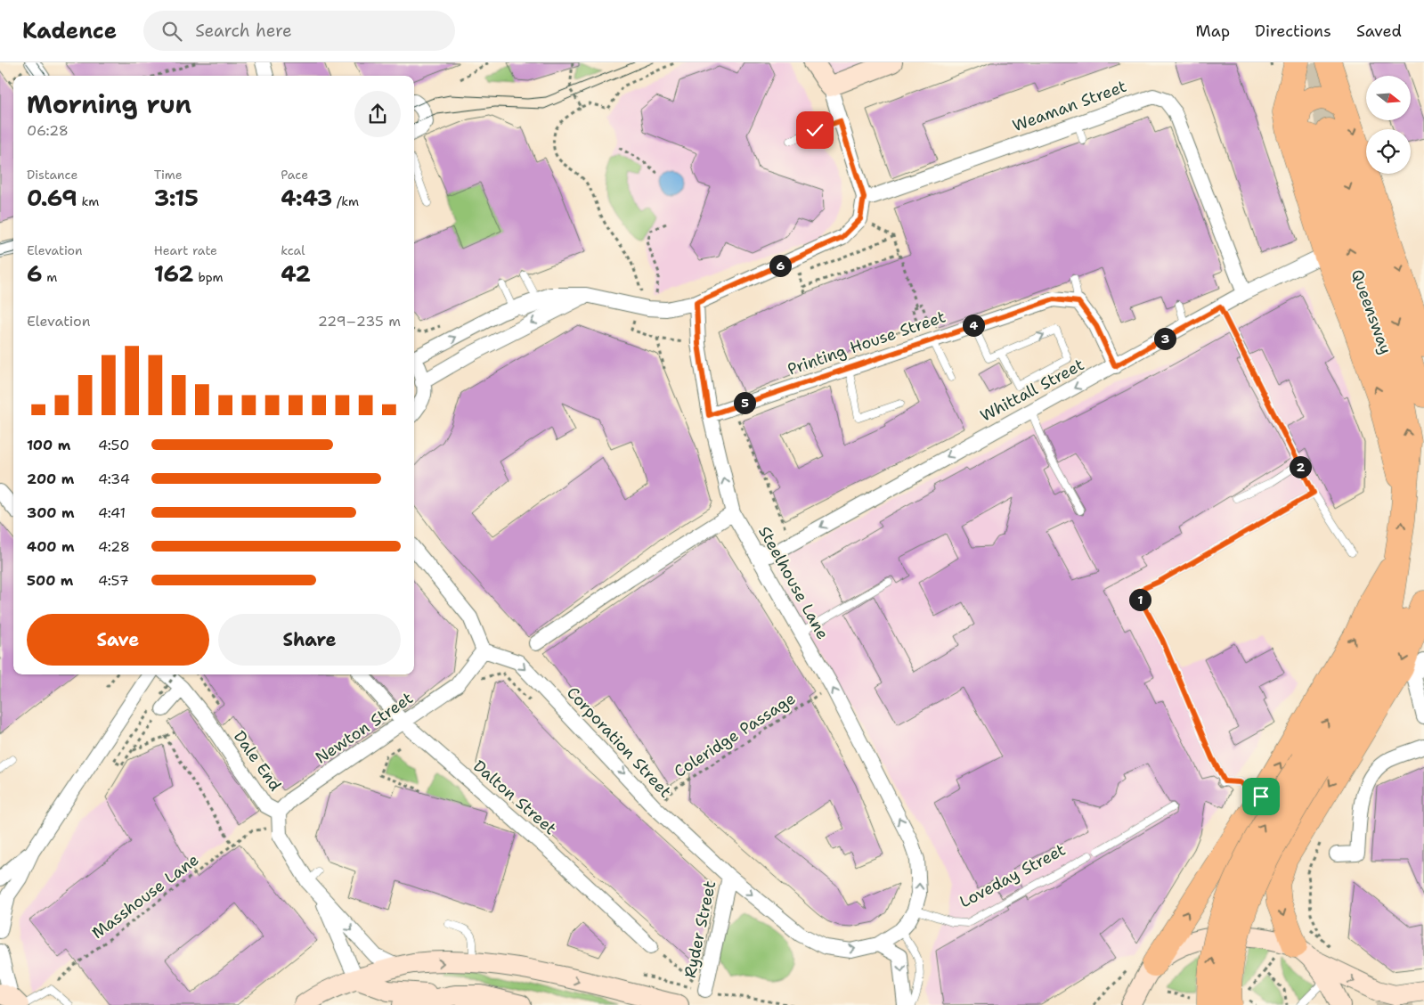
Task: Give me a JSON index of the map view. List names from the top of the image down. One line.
{"streets":{"highway":["Queensway"],"street":["Weaman Street","Printing House Street","Whittall Street","Steelhouse Lane","Newton Street","Corporation Street","Dale End","Dalton Street","Ryder Street"],"lane":["Loveday Street"],"path":["Coleridge Passage","Masshouse Lane"]},"crossings":[["Weaman Street","Whittall Street"],["Printing House Street","Steelhouse Lane"],["Whittall Street","Steelhouse Lane"],["Steelhouse Lane","Coleridge Passage"],["Steelhouse Lane","Loveday Street"],["Newton Street","Corporation Street"],["Newton Street","Dale End"],["Newton Street","Dalton Street"],["Newton Street","Masshouse Lane"],["Coleridge Passage","Corporation Street"],["Corporation Street","Ryder Street"],["Dale End","Masshouse Lane"]],"one_way":["Whittall Street","Steelhouse Lane","Corporation Street"],"north":"right","page":{"header":"Kadence","search":"Search here","nav":["Map","Directions","Saved"],"heading":["Morning run","06:28"],"stats":[["Distance","0.69 km"],["Time","3:15"],["Pace","4:43 /km"],["Elevation","6 m"],["Heart rate","162 bpm"],["kcal","42"]],"pins":["6","4","3","5","2","1"],"chart":["Elevation","229–235 m"],"list":[{"name":"100 m","note":"4:50"},{"name":"200 m","note":"4:34"},{"name":"300 m","note":"4:41"},{"name":"400 m","note":"4:28"},{"name":"500 m","note":"4:57"}],"buttons":["Save","Share"]}}
